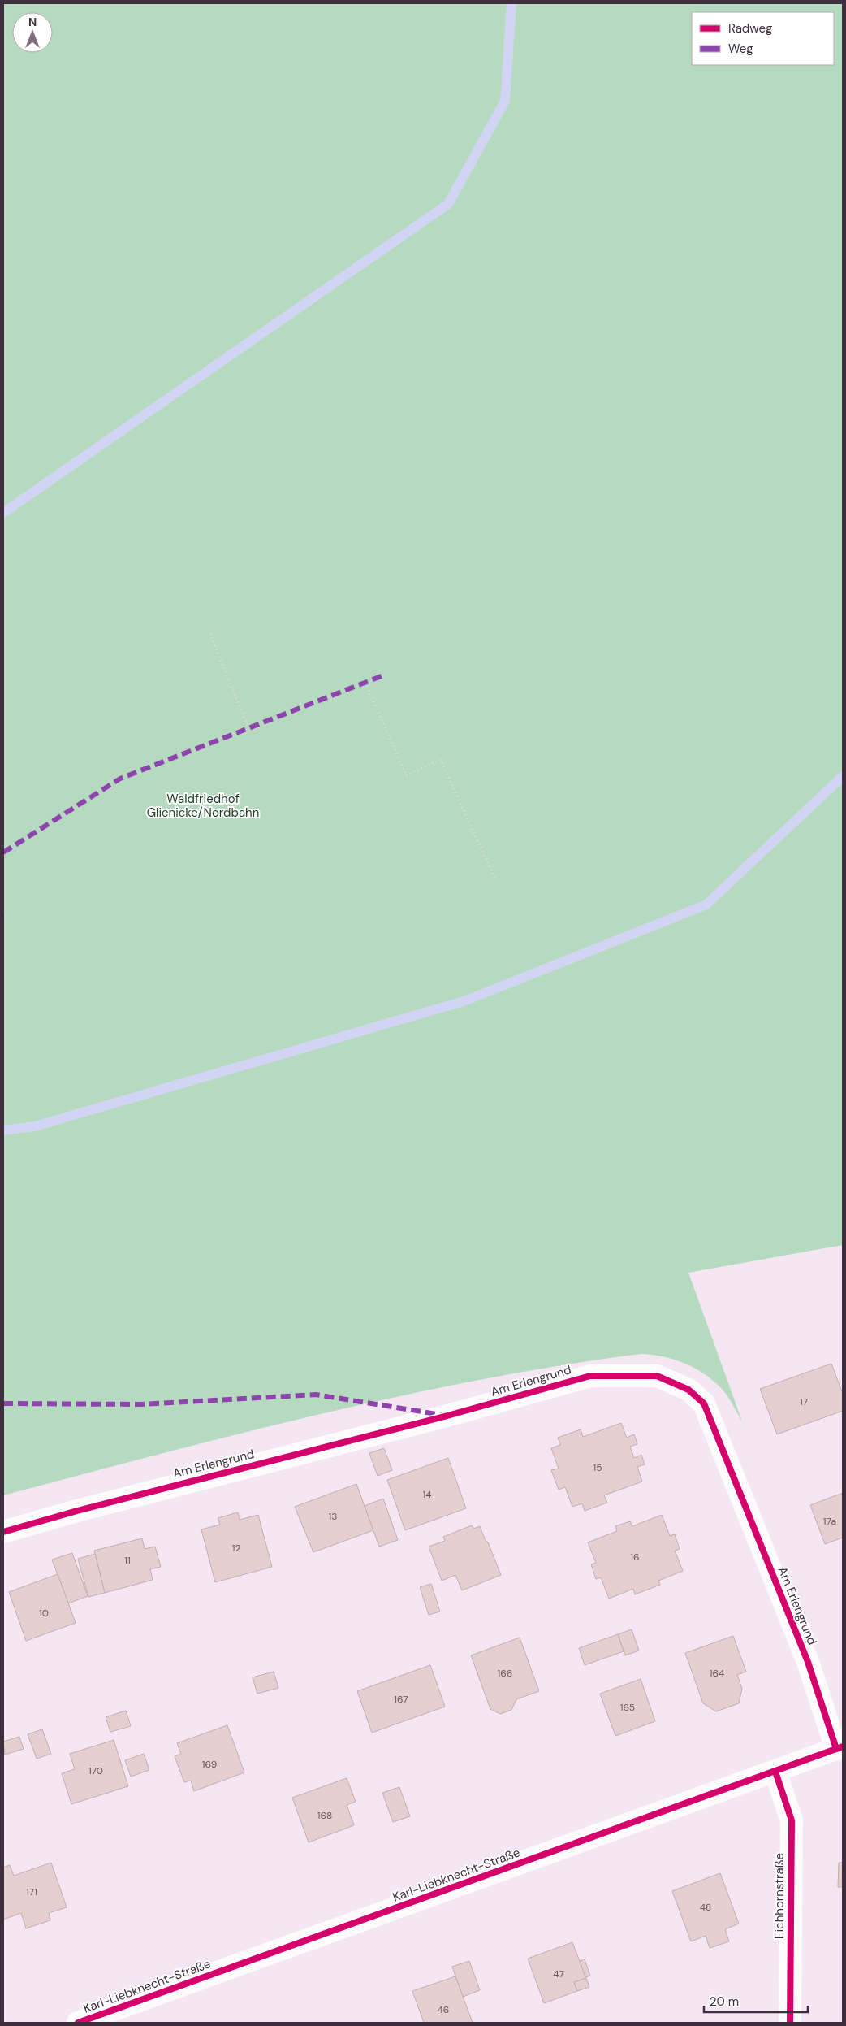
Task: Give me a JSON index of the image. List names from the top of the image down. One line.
{"streets":{"street":["Am Erlengrund","Karl-Liebknecht-Straße","Eichhornstraße"]},"crossings":[["Am Erlengrund","Karl-Liebknecht-Straße"],["Karl-Liebknecht-Straße","Eichhornstraße"]],"parks":["Waldfriedhof Glienicke/Nordbahn"],"house_numbers":["17","15","14","13","17a","12","16","11","10","166","164","167","165","169","170","168","171","48","47","46"],"legend":["Radweg","Weg"],"scale_bar":"20 m","north":"top"}
